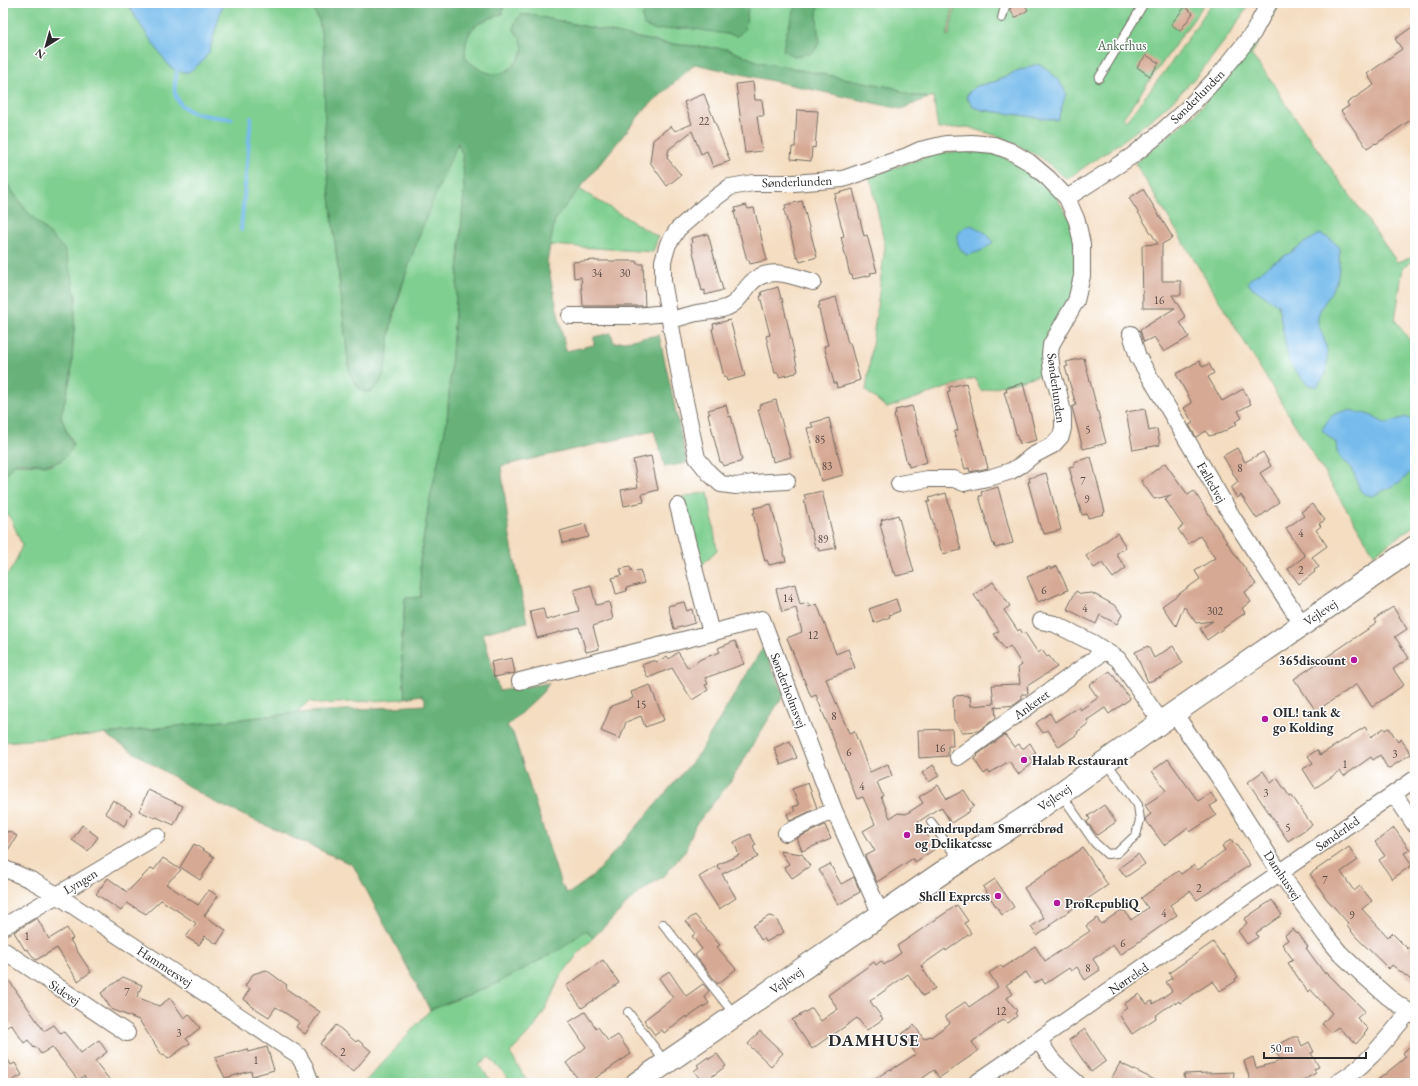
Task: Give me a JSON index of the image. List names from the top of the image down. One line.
{"streets":{"street":["Sønderlunden","Fælledvej","Vejlevej","Sønderholmsvej","Ankeret","Sønderled","Damhusvej","Lyngen","Hammersvej","Nørreled","Sidevej"]},"crossings":[["Fælledvej","Vejlevej"],["Vejlevej","Sønderholmsvej"],["Vejlevej","Damhusvej"],["Sønderled","Damhusvej"],["Sønderled","Nørreled"],["Damhusvej","Nørreled"],["Lyngen","Hammersvej"]],"districts":["DAMHUSE"],"parks":["Ankerhus"],"places":["365discount","OIL! tank & go Kolding","Halab Restaurant","Bramdrupdam Smørrebrød og Delikatesse","Shell Express","ProRepubliQ"],"house_numbers":["22","34","30","16","5","85","83","8","7","9","4","89","2","6","14","4","302","12","15","8","16","6","3","1","4","3","5","7","2","4","9","1","6","8","7","12","3","2","1"],"scale_bar":"50 m","north":"bottom left"}
